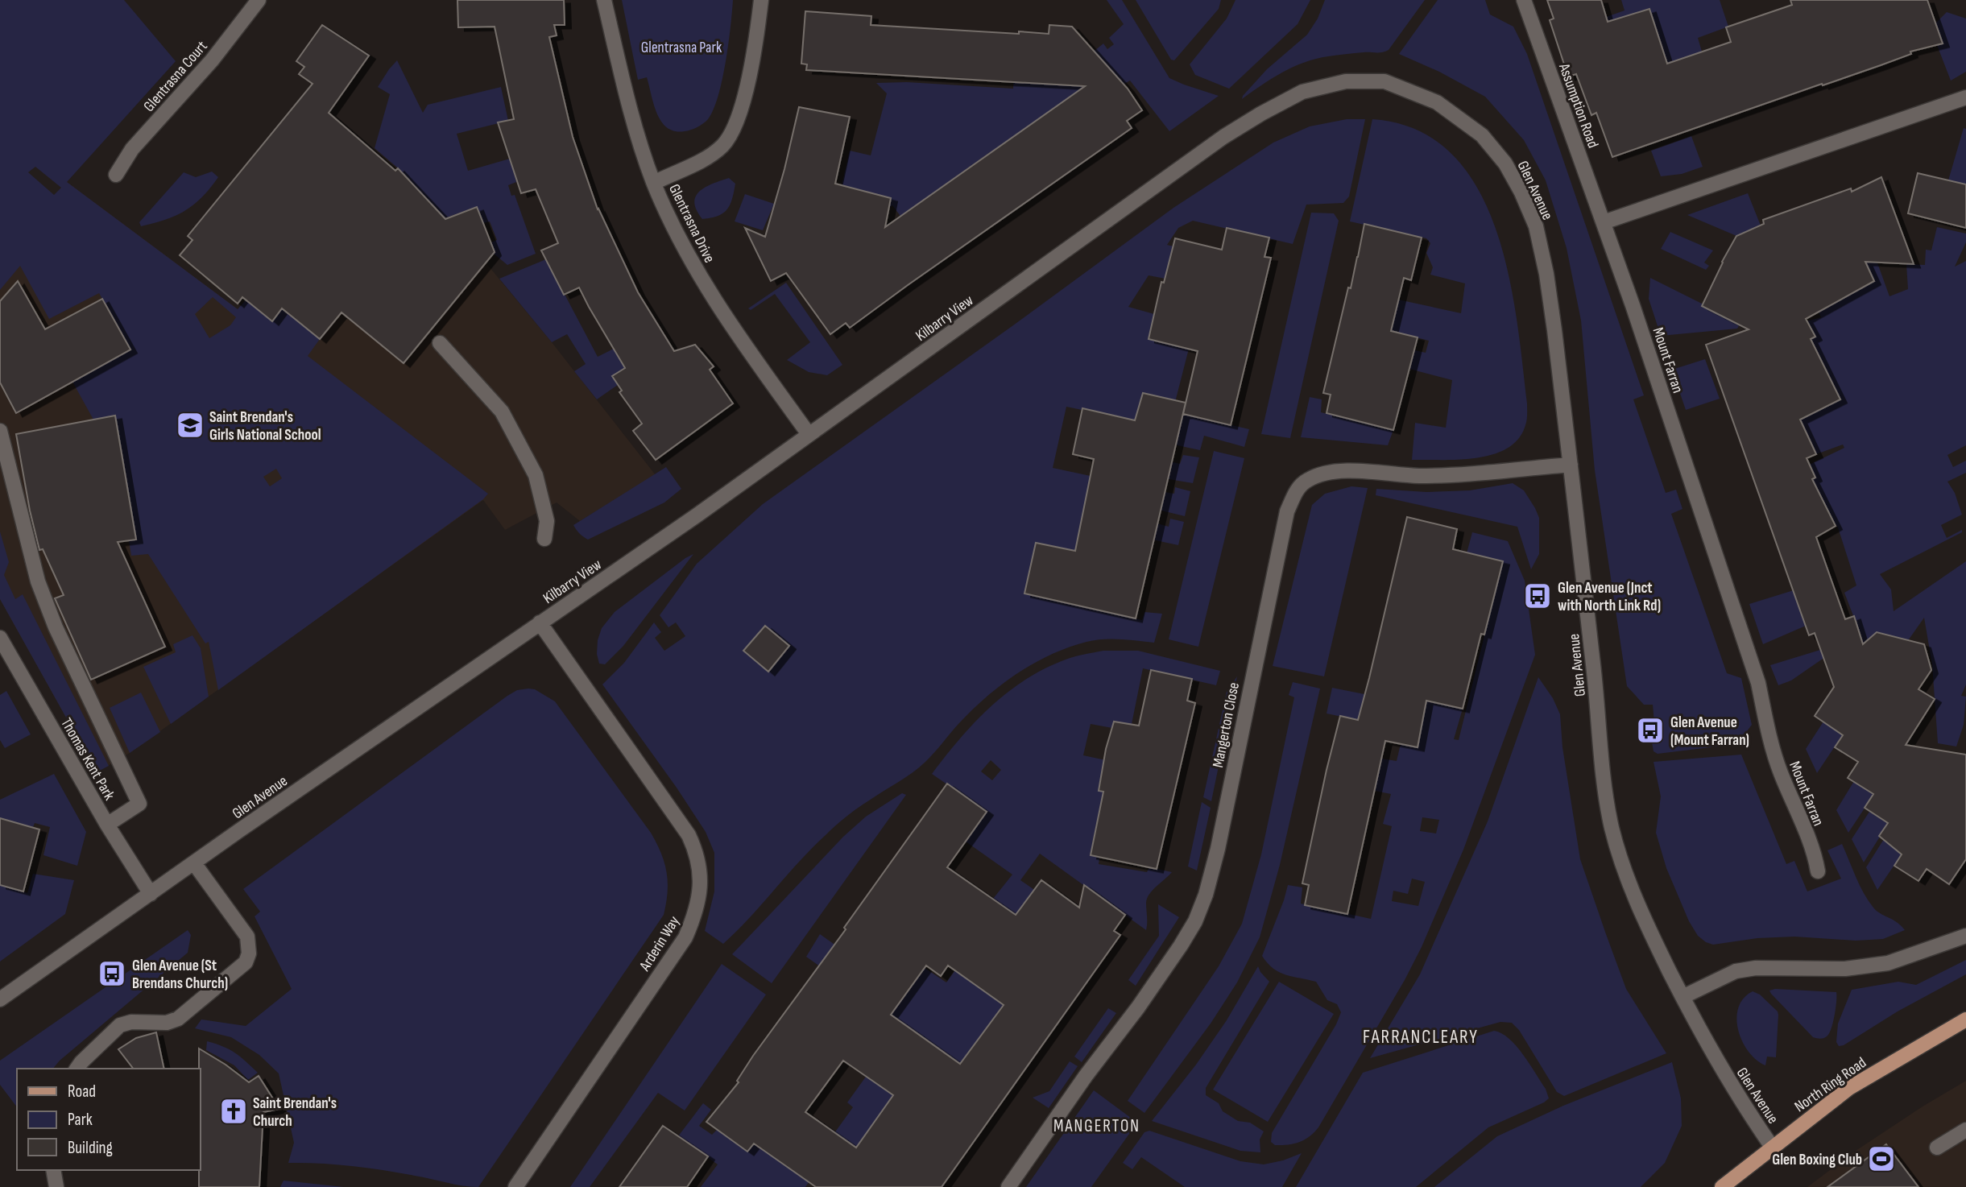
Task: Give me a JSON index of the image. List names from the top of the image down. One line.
{"streets":{"main road":["North Ring Road"],"street":["Glentrasna Court","Assumption Road","Glen Avenue","Glentrasna Drive","Kilbarry View","Mount Farran","Mangerton Close","Thomas Kent Park","Arderin Way"]},"crossings":[["Assumption Road","Mount Farran"],["Glen Avenue","Kilbarry View"],["Glen Avenue","Mangerton Close"],["Glen Avenue","Thomas Kent Park"],["Glen Avenue","Arderin Way"],["Glen Avenue","North Ring Road"],["Glentrasna Drive","Kilbarry View"],["Kilbarry View","Arderin Way"]],"districts":["FARRANCLEARY","MANGERTON"],"parks":["Glentrasna Park"],"places":{"school or university":["Saint Brendan's Girls National School"],"bus stop":["Glen Avenue (Jnct with North Link Rd)","Glen Avenue (Mount Farran)","Glen Avenue (St Brendans Church)"],"church":["Saint Brendan's Church"],"sports":["Glen Boxing Club"]},"legend":["Road","Park","Building"]}
